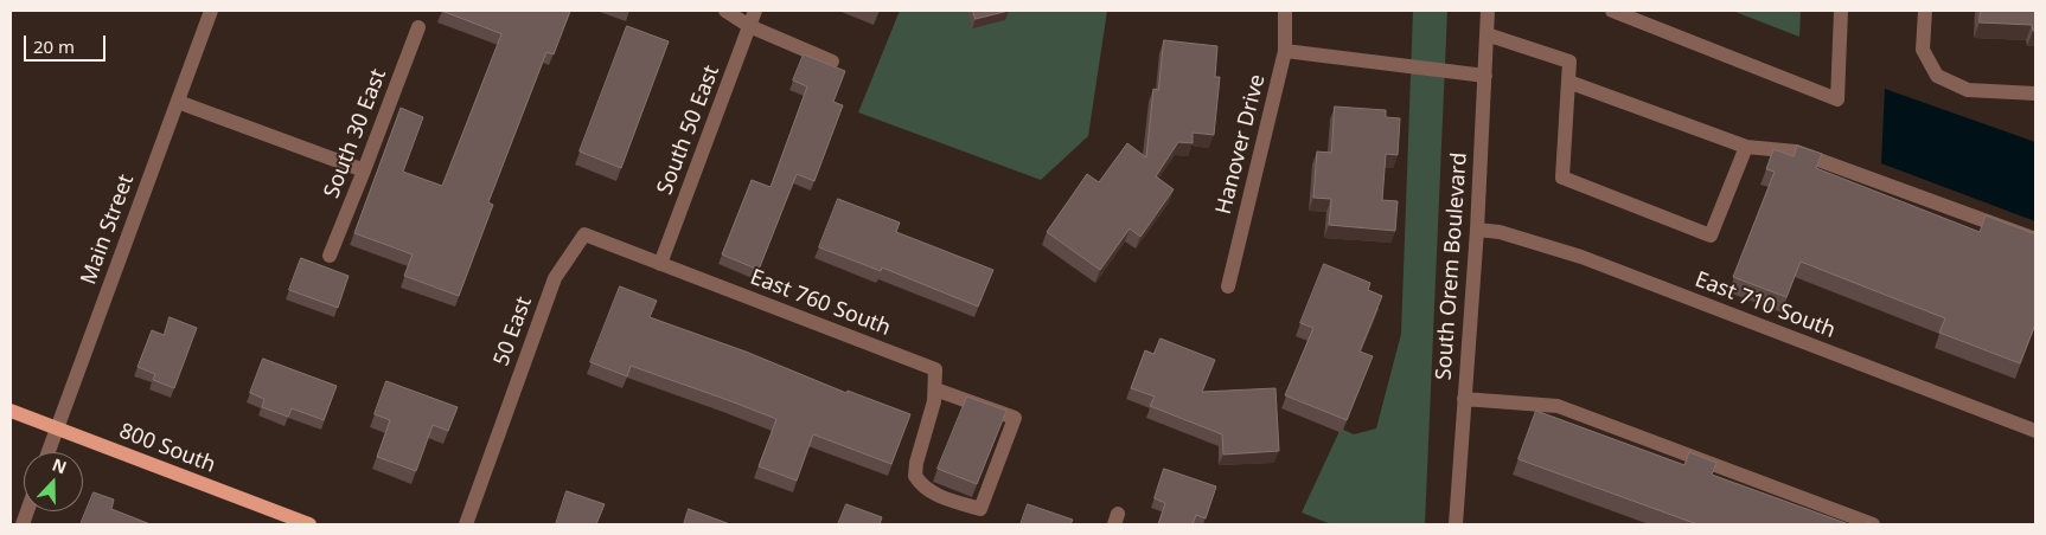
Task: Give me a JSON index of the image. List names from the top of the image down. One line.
{"streets":{"main road":["800 South"],"street":["South 50 East","South 30 East","Hanover Drive","Main Street","South Orem Boulevard","East 760 South","East 710 South","50 East"]},"crossings":[["South 50 East","East 760 South"],["South 50 East","50 East"],["Main Street","800 South"],["South Orem Boulevard","East 710 South"],["East 760 South","50 East"]],"scale_bar":"20 m","north":"top"}
